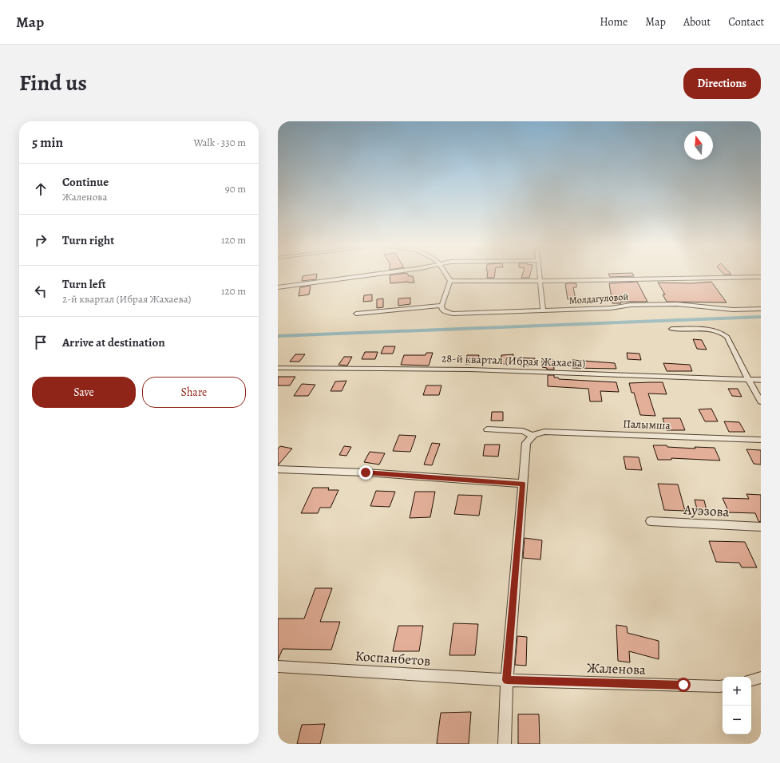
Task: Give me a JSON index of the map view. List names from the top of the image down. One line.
{"streets":{"street":["Молдагуловой","28-й квартал (Ибрая Жахаева)","Палымша","Ауэзова","Коспанбетов","Жаленова"]},"crossings":[["Коспанбетов","Жаленова"]],"north":"top","page":{"header":"Map","nav":["Home","Map","About","Contact"],"title":"Find us","buttons":["Directions",["Save","Share"]],"heading":["5 min","Walk · 330 m"],"list":[["Continue","Жаленова","90 m"],["Turn right","120 m"],["Turn left","2-й квартал (Ибрая Жахаева)","120 m"],"Arrive at destination"],"map_buttons":["+","−"]}}
